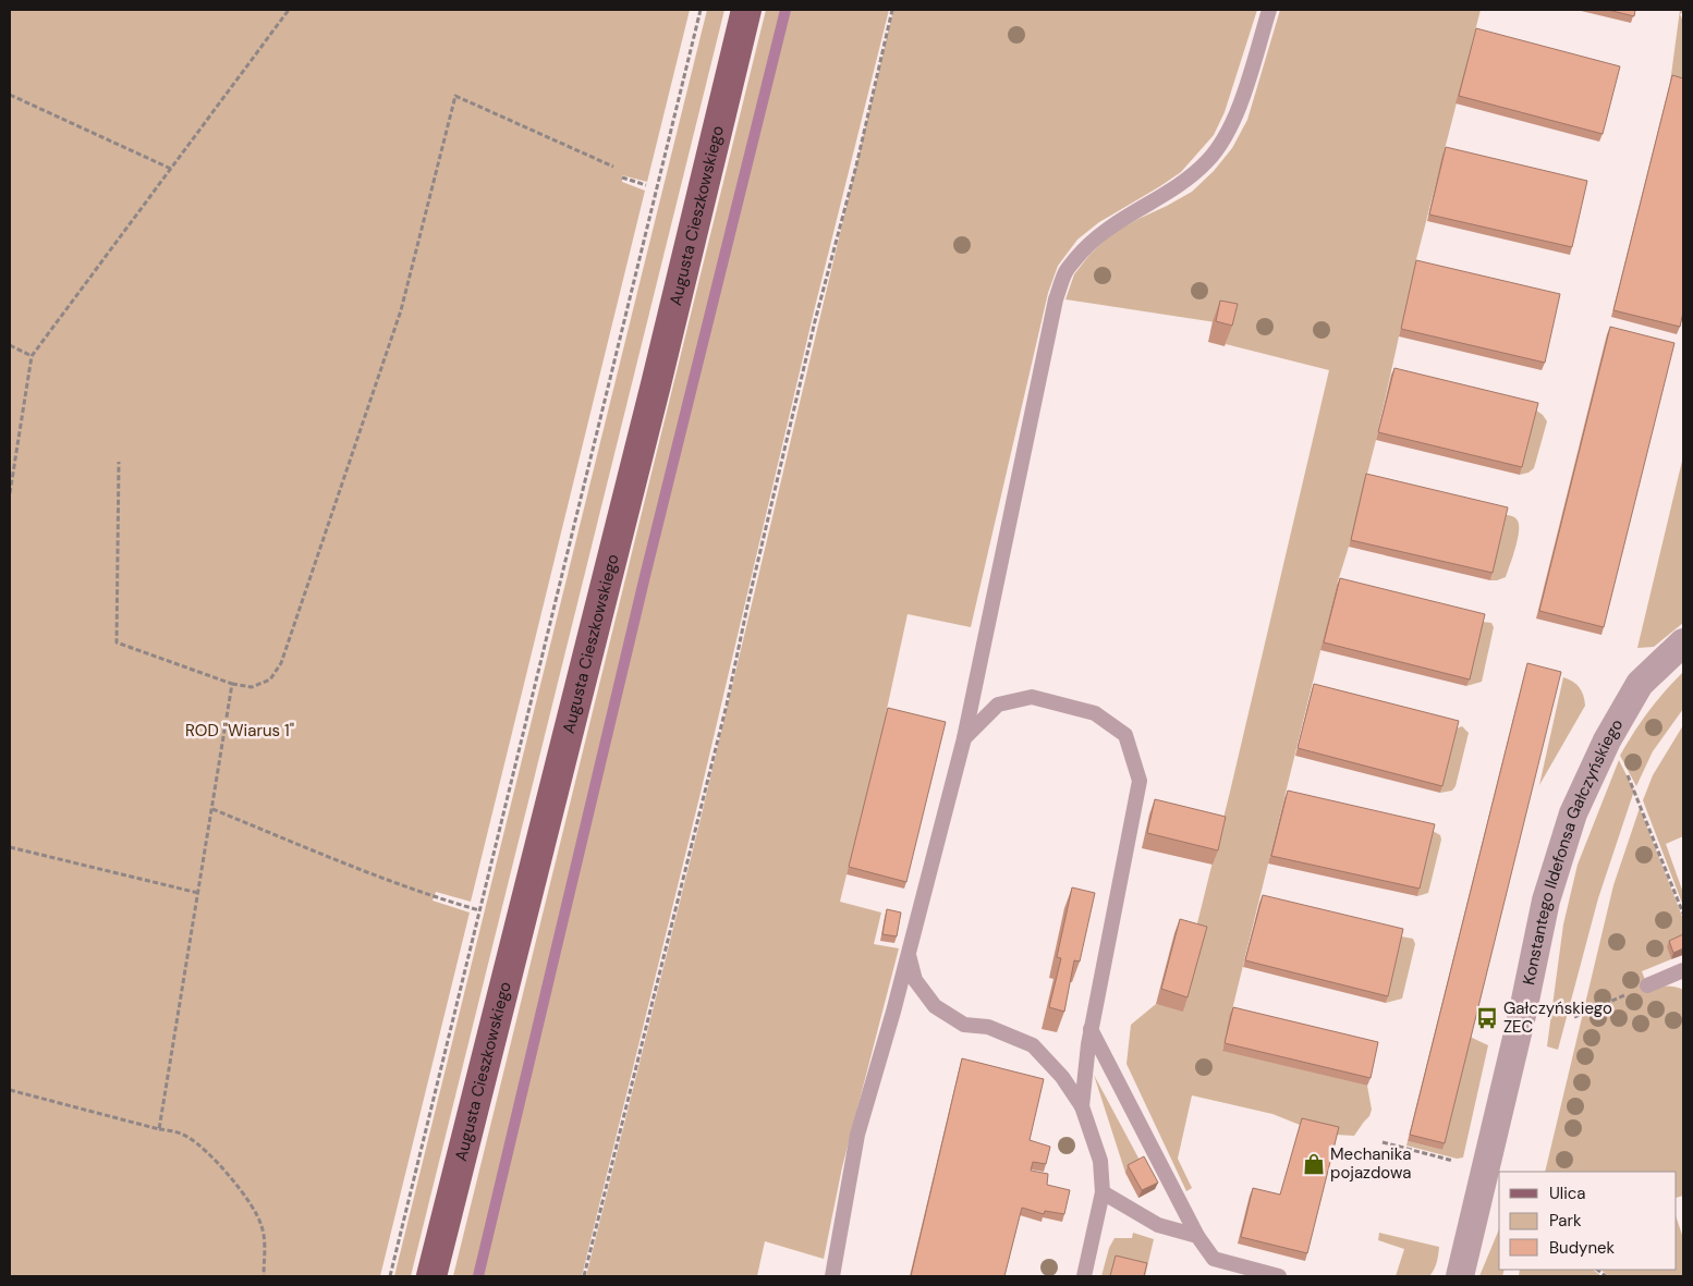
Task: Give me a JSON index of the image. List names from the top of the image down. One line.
{"streets":{"main road":["Augusta Cieszkowskiego"],"street":["Konstantego Ildefonsa Gałczyńskiego"]},"parks":["ROD \"Wiarus 1\""],"places":{"bus stop":["Gałczyńskiego ZEC"],"shop":["Mechanika pojazdowa"]},"legend":["Ulica","Park","Budynek"]}
